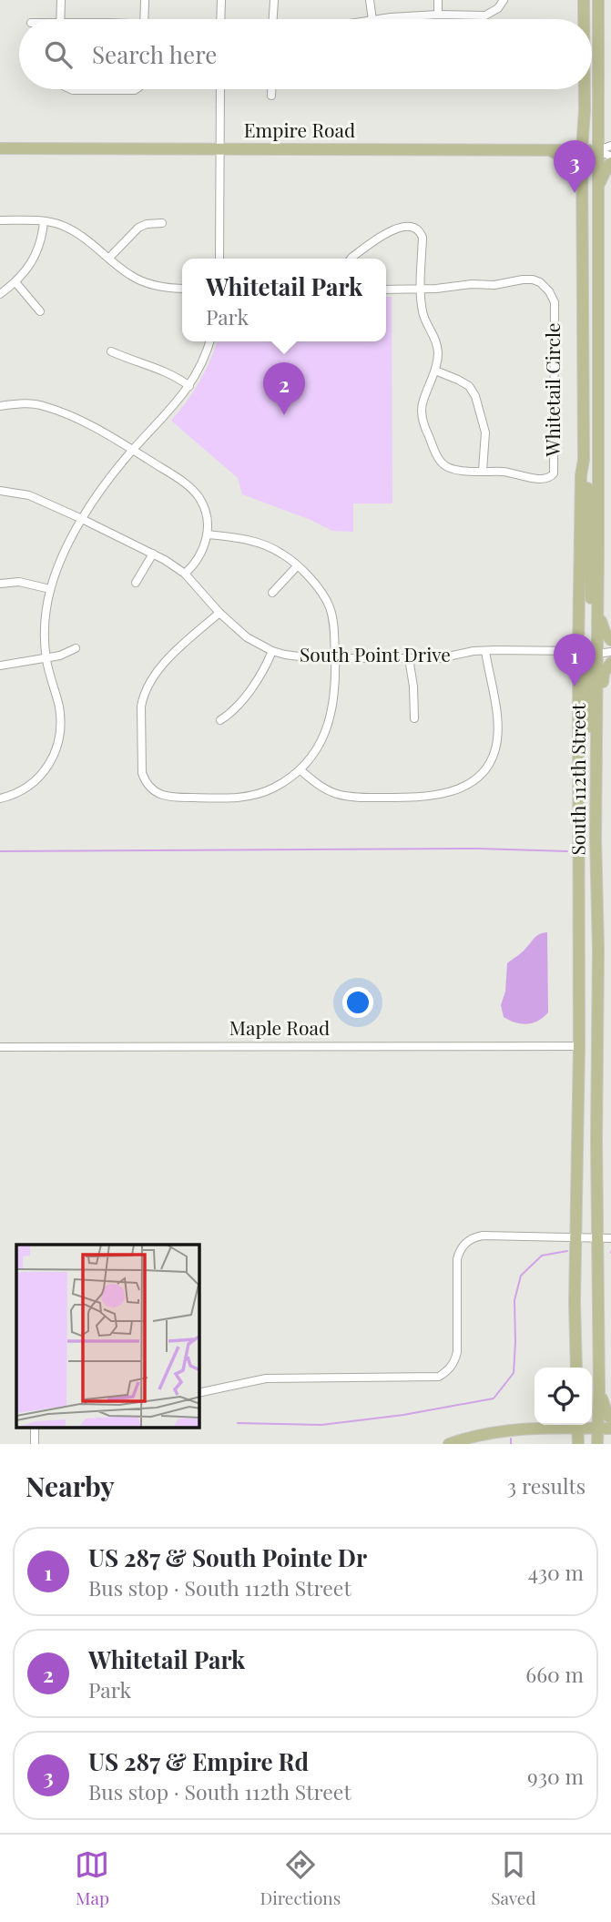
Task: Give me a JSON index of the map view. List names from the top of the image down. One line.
{"streets":{"main road":["Empire Road","South 112th Street","Maple Road"],"street":["Whitetail Circle","South Point Drive"]},"crossings":[["Empire Road","South 112th Street"],["South Point Drive","South 112th Street"],["South 112th Street","Maple Road"]],"page":{"search":"Search here","pins":["3","2","1"],"popup":["Whitetail Park","Park"],"heading":["Nearby","3 results"],"list":[{"mark":"1","name":"US 287 & South Pointe Dr","note":"Bus stop · South 112th Street","value":"430 m"},{"mark":"2","name":"Whitetail Park","note":"Park","value":"660 m"},{"mark":"3","name":"US 287 & Empire Rd","note":"Bus stop · South 112th Street","value":"930 m"}],"nav":["Map","Directions","Saved"]}}
